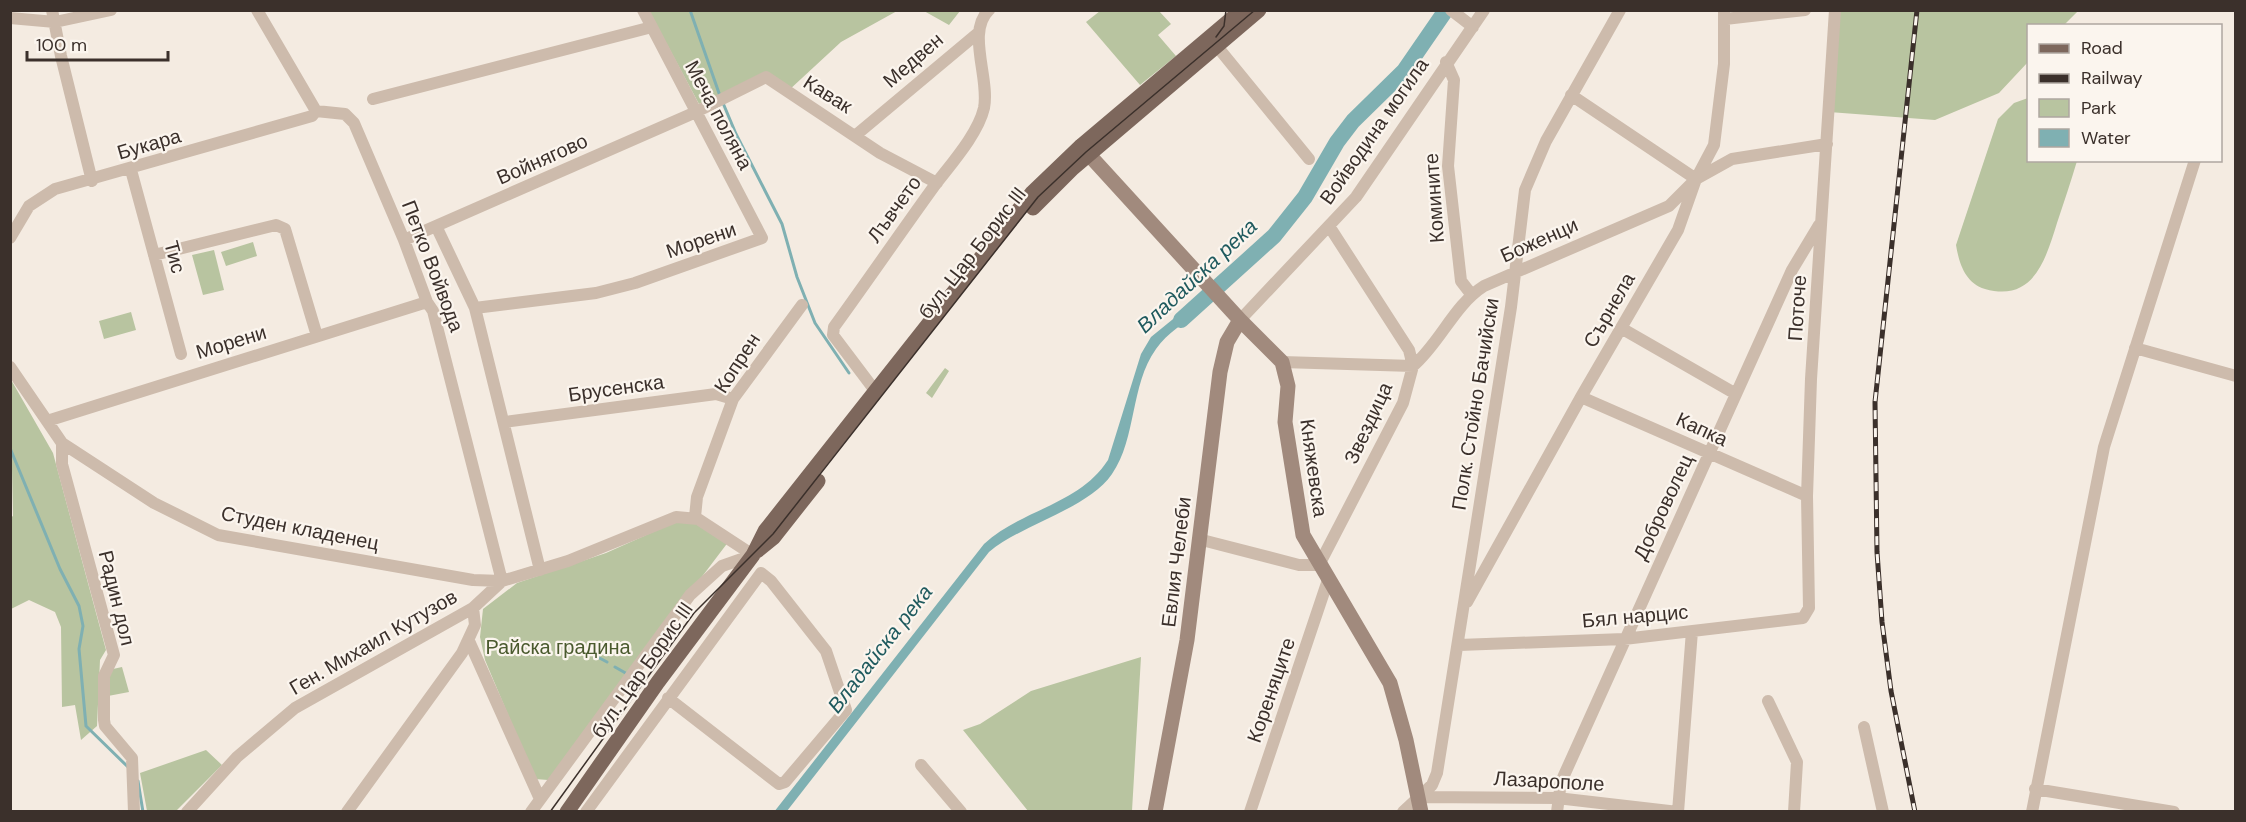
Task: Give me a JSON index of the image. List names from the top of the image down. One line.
{"streets":{"main road":["бул. Цар Борис III"],"street":["Медвен","Кавак","Меча поляна","Войводина могила","Букара","Войнягово","Комините","Лъвчето","Морени","Боженци","Тис","Петко Войвода","Поточе","Сърнела","Копрен","Брусенска","Полк. Стойно Бачийски","Звездица","Капка","Княжевска","Доброволец","Студен кладенец","Евлия Челеби","Радин дол","Бял нарцис","Ген. Михаил Кутузов","Кореняците","Лазарополе"]},"crossings":[["Медвен","Кавак"],["Медвен","Лъвчето"],["Кавак","Меча поляна"],["Кавак","Войнягово"],["Кавак","Лъвчето"],["Меча поляна","Войнягово"],["Меча поляна","Морени"],["Войводина могила","Комините"],["Войводина могила","Звездица"],["Войводина могила","Евлия Челеби"],["Букара","Тис"],["Букара","Петко Войвода"],["Войнягово","Петко Войвода"],["Комините","Боженци"],["Лъвчето","бул. Цар Борис III"],["Морени","Тис"],["Морени","Петко Войвода"],["Морени","Студен кладенец"],["Боженци","Поточе"],["Боженци","Сърнела"],["Боженци","Полк. Стойно Бачийски"],["Боженци","Звездица"],["Петко Войвода","Брусенска"],["Петко Войвода","Студен кладенец"],["Петко Войвода","Ген. Михаил Кутузов"],["Поточе","Капка"],["Поточе","Доброволец"],["Поточе","Бял нарцис"],["Сърнела","Полк. Стойно Бачийски"],["Сърнела","Капка"],["Копрен","Брусенска"],["Полк. Стойно Бачийски","Княжевска"],["Полк. Стойно Бачийски","Бял нарцис"],["Полк. Стойно Бачийски","Лазарополе"],["Звездица","Княжевска"],["Капка","Доброволец"],["Княжевска","Кореняците"],["Княжевска","Лазарополе"],["Доброволец","Бял нарцис"],["Доброволец","Лазарополе"],["Студен кладенец","Радин дол"],["Студен кладенец","Ген. Михаил Кутузов"]],"water":["Владайска река"],"parks":["Райска градина"],"legend":["Road","Railway","Park","Water"],"scale_bar":"100 m"}
